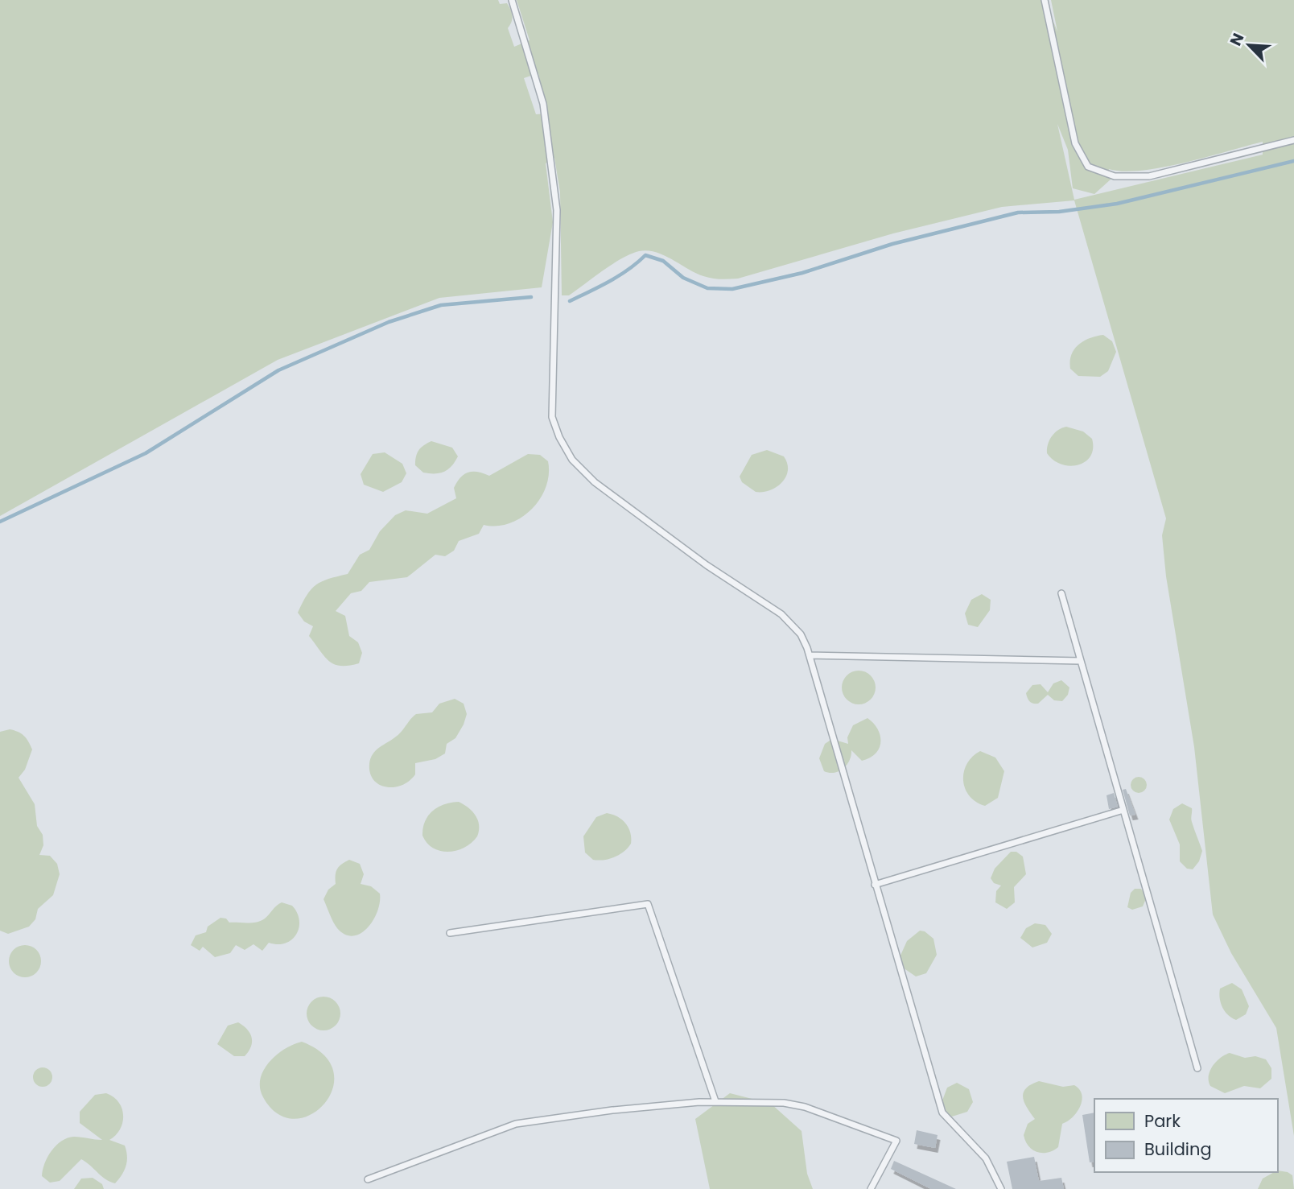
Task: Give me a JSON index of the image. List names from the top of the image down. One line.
{"legend":["Park","Building"],"north":"top left"}
